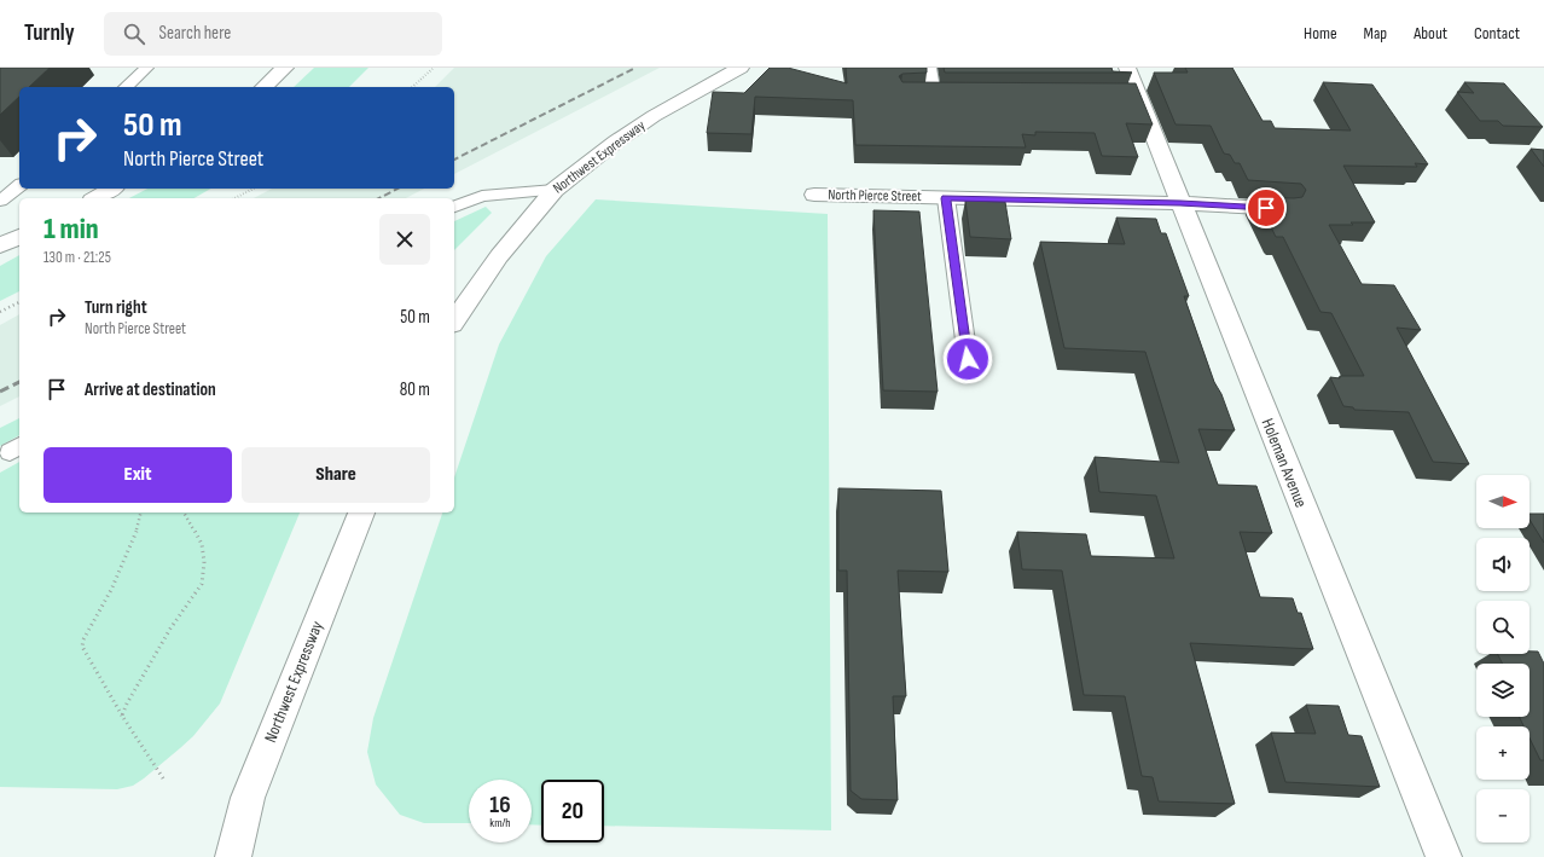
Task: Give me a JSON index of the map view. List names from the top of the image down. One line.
{"streets":{"street":["Northwest Expressway","North Pierce Street","Holeman Avenue"]},"crossings":[["North Pierce Street","Holeman Avenue"]],"north":"right","page":{"header":"Turnly","search":"Search here","nav":["Home","Map","About","Contact"],"turn":["50 m","North Pierce Street"],"heading":["1 min","130 m · 21:25"],"list":[{"name":"Turn right","note":"North Pierce Street","value":"50 m"},{"name":"Arrive at destination","value":"80 m"}],"buttons":["Exit","Share"],"map_buttons":["+","−"],"speed":"16 km/h","limit":"20"}}
